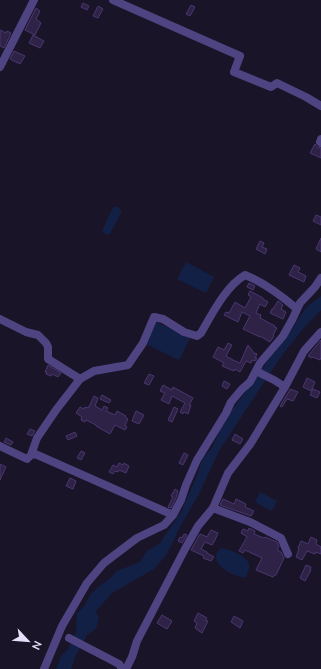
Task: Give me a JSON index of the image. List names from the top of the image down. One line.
{"north":"bottom right"}
